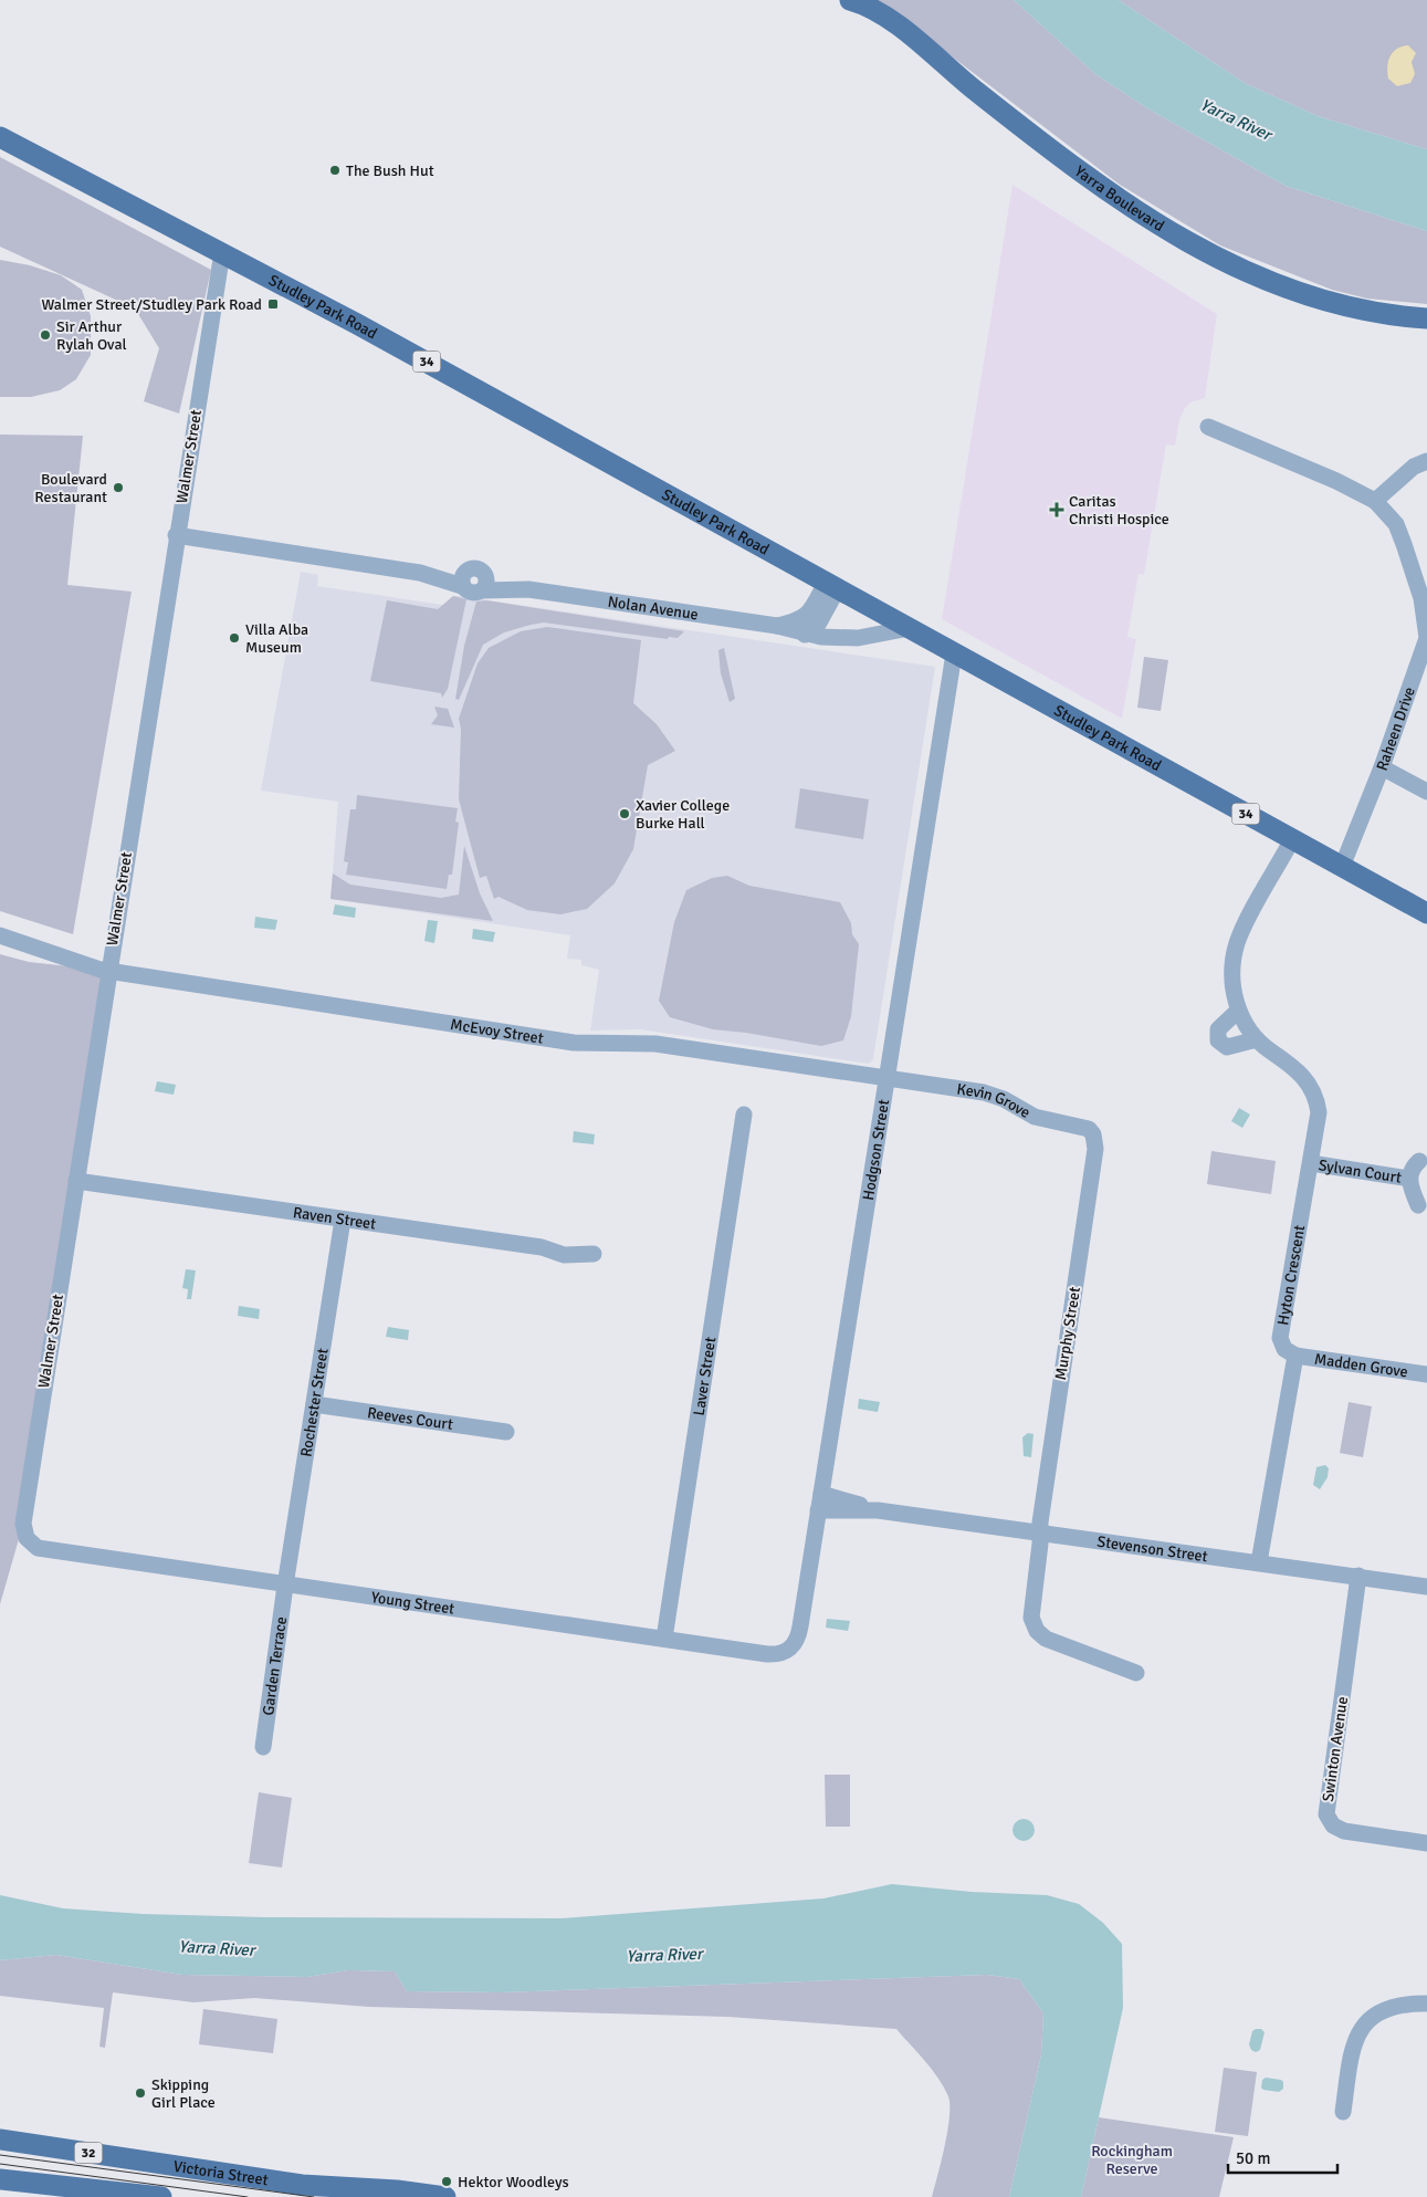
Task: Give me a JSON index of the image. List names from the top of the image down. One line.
{"streets":{"main road":["Yarra Boulevard","Studley Park Road","34","32","Victoria Street"],"street":["Walmer Street","Nolan Avenue","Raheen Drive","McEvoy Street","Kevin Grove","Hodgson Street","Sylvan Court","Raven Street","Hyton Crescent","Murphy Street","Madden Grove","Laver Street","Rochester Street","Reeves Court","Stevenson Street","Young Street","Garden Terrace","Swinton Avenue"]},"crossings":[["Studley Park Road","Walmer Street"],["Studley Park Road","Nolan Avenue"],["Studley Park Road","Raheen Drive"],["Studley Park Road","Hodgson Street"],["Studley Park Road","Hyton Crescent"],["Walmer Street","McEvoy Street"],["Walmer Street","Raven Street"],["Walmer Street","Young Street"],["McEvoy Street","Kevin Grove"],["McEvoy Street","Hodgson Street"],["Kevin Grove","Hodgson Street"],["Kevin Grove","Murphy Street"],["Hodgson Street","Stevenson Street"],["Hodgson Street","Young Street"],["Sylvan Court","Hyton Crescent"],["Raven Street","Rochester Street"],["Hyton Crescent","Madden Grove"],["Murphy Street","Stevenson Street"],["Laver Street","Young Street"],["Rochester Street","Reeves Court"],["Rochester Street","Young Street"],["Rochester Street","Garden Terrace"],["Stevenson Street","Swinton Avenue"],["Young Street","Garden Terrace"]],"water":["Yarra River"],"parks":["Rockingham Reserve"],"places":{"other":["The Bush Hut","Sir Arthur Rylah Oval","Boulevard Restaurant","Villa Alba Museum","Xavier College Burke Hall","Skipping Girl Place","Hektor Woodleys"],"transit":["Walmer Street/Studley Park Road"],"health":["Caritas Christi Hospice"]},"scale_bar":"50 m"}
